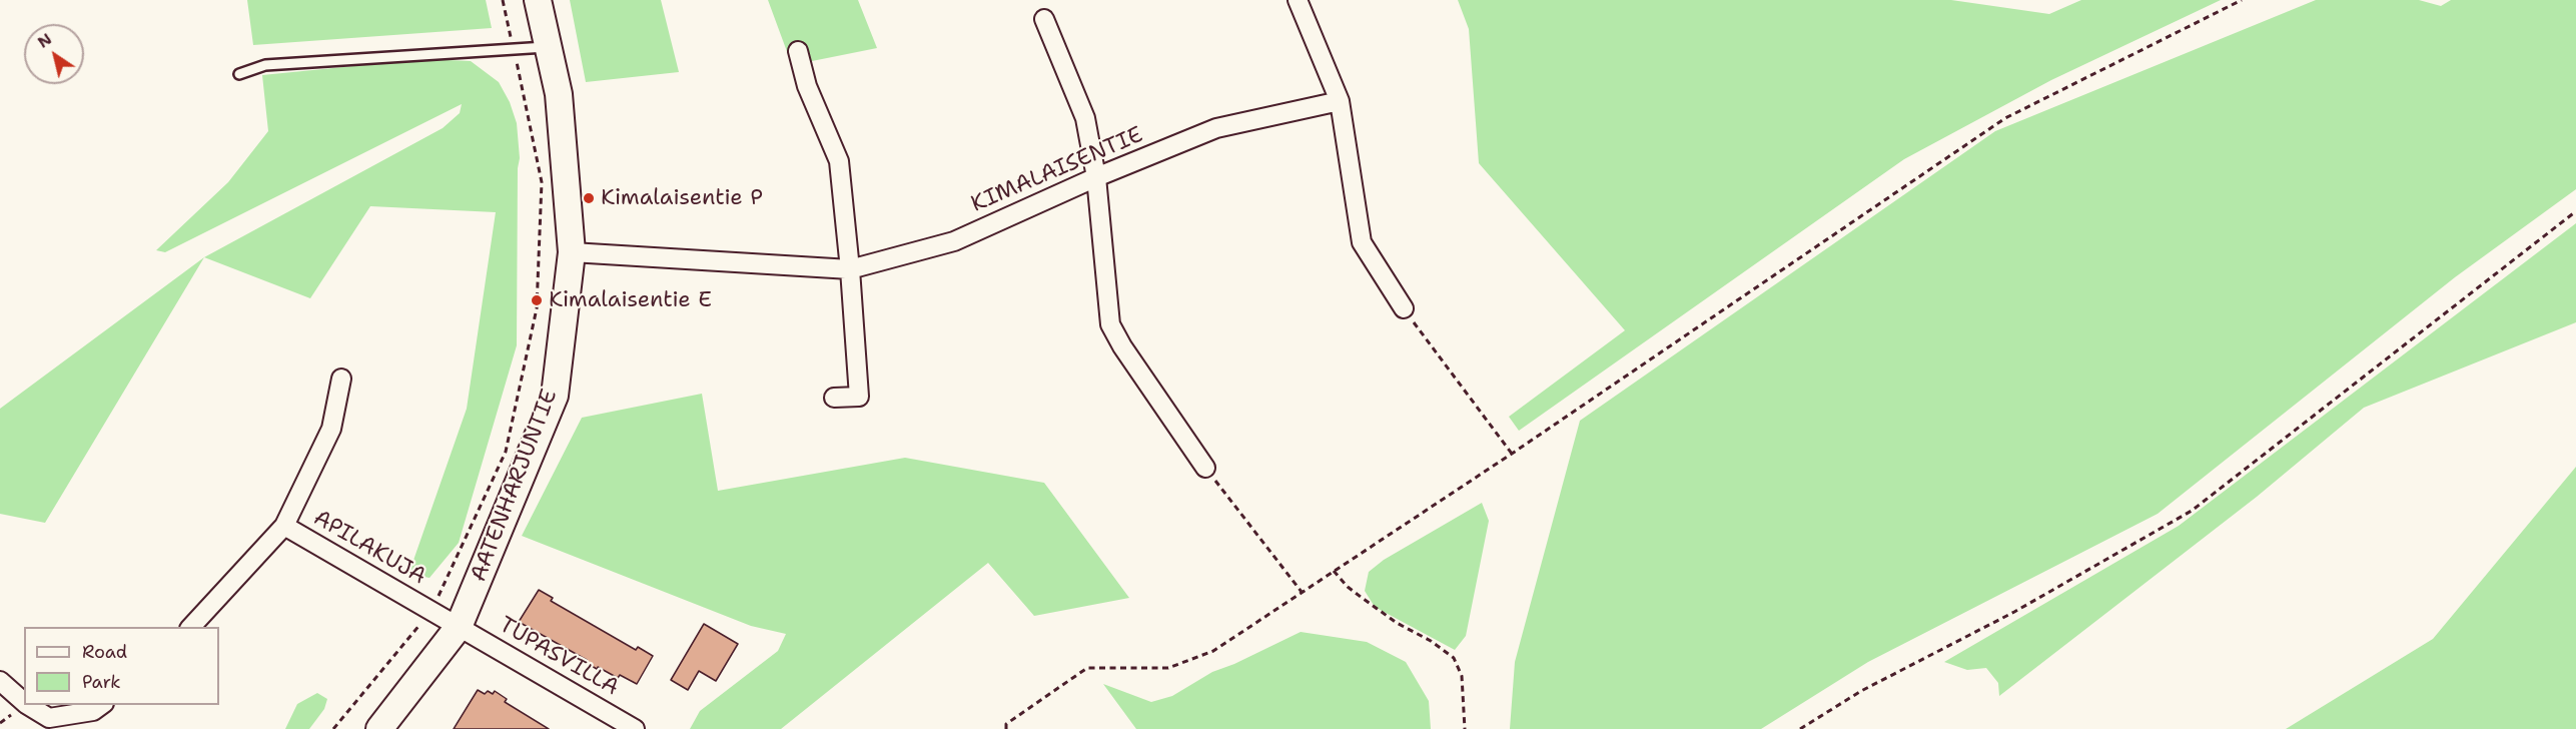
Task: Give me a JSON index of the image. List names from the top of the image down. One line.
{"streets":{"street":["KIMALAISENTIE","AATENHARJUNTIE","APILAKUJA","TUPASVILLA"]},"crossings":[["KIMALAISENTIE","AATENHARJUNTIE"],["AATENHARJUNTIE","APILAKUJA"],["AATENHARJUNTIE","TUPASVILLA"],["APILAKUJA","TUPASVILLA"]],"places":["Kimalaisentie P","Kimalaisentie E"],"legend":["Road","Park"],"north":"top left"}
